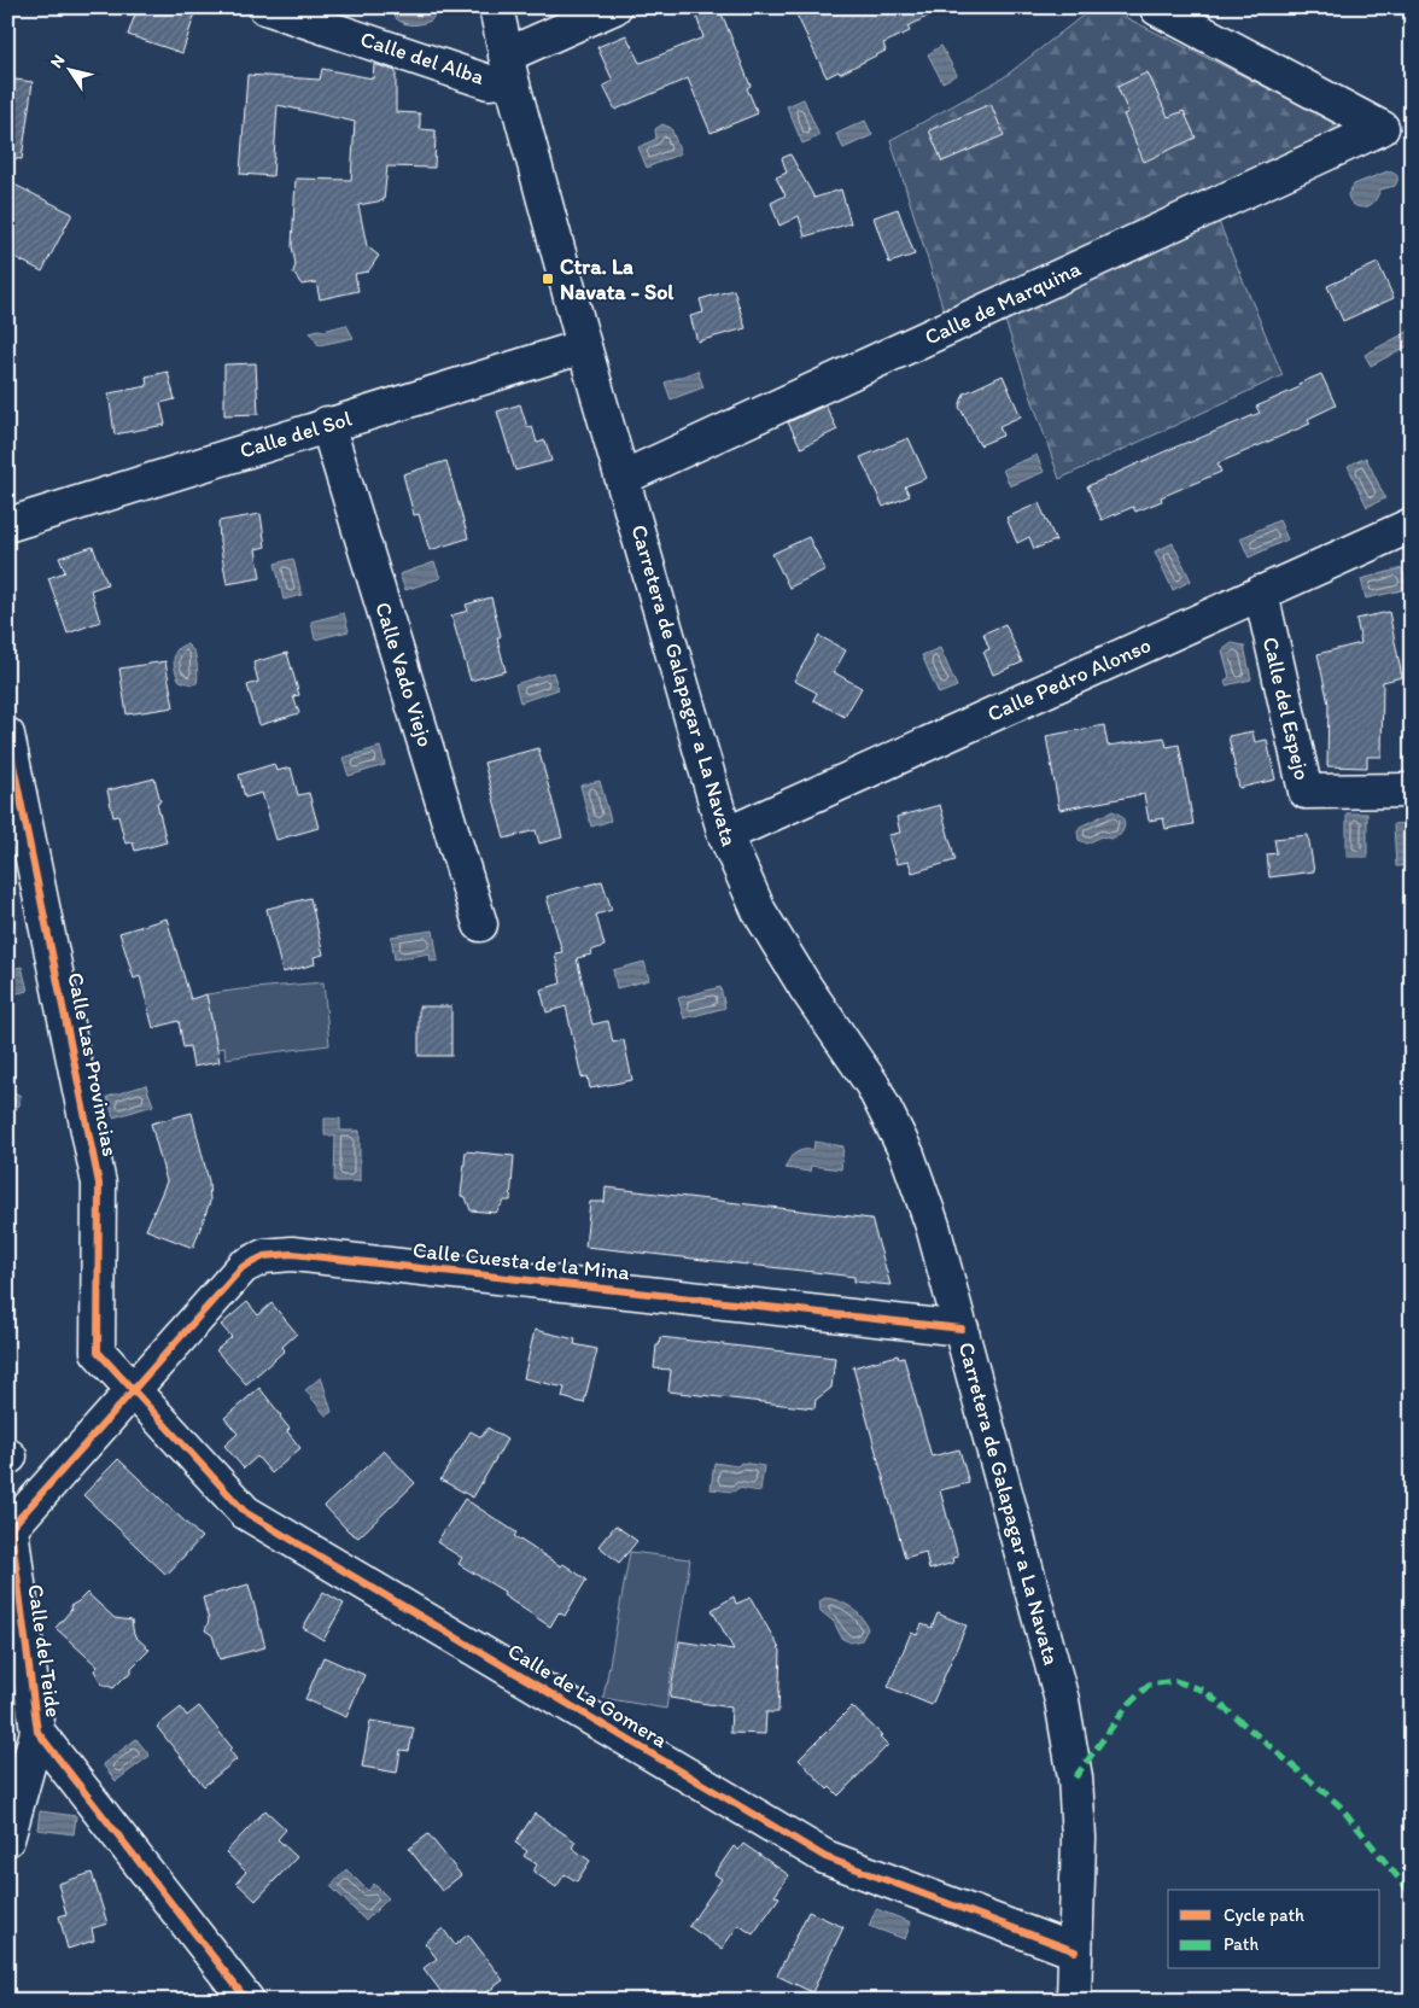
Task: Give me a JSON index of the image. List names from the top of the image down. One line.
{"streets":{"street":["Calle del Alba","Calle de Marquina","Calle del Sol","Calle Vado Viejo","Calle Pedro Alonso","Carretera de Galapagar a La Navata","Calle del Espejo","Calle Las Provincias","Calle Cuesta de la Mina","Calle del Teide","Calle de La Gomera"]},"crossings":[["Calle del Alba","Carretera de Galapagar a La Navata"],["Calle de Marquina","Carretera de Galapagar a La Navata"],["Calle del Sol","Calle Vado Viejo"],["Calle del Sol","Carretera de Galapagar a La Navata"],["Calle Pedro Alonso","Carretera de Galapagar a La Navata"],["Calle Pedro Alonso","Calle del Espejo"],["Carretera de Galapagar a La Navata","Calle Cuesta de la Mina"],["Carretera de Galapagar a La Navata","Calle de La Gomera"],["Calle Las Provincias","Calle Cuesta de la Mina"],["Calle Las Provincias","Calle del Teide"],["Calle Las Provincias","Calle de La Gomera"],["Calle Cuesta de la Mina","Calle del Teide"],["Calle Cuesta de la Mina","Calle de La Gomera"],["Calle del Teide","Calle de La Gomera"]],"places":{"transit":["Ctra. La Navata - Sol"]},"legend":["Cycle path","Path"],"north":"top left"}
